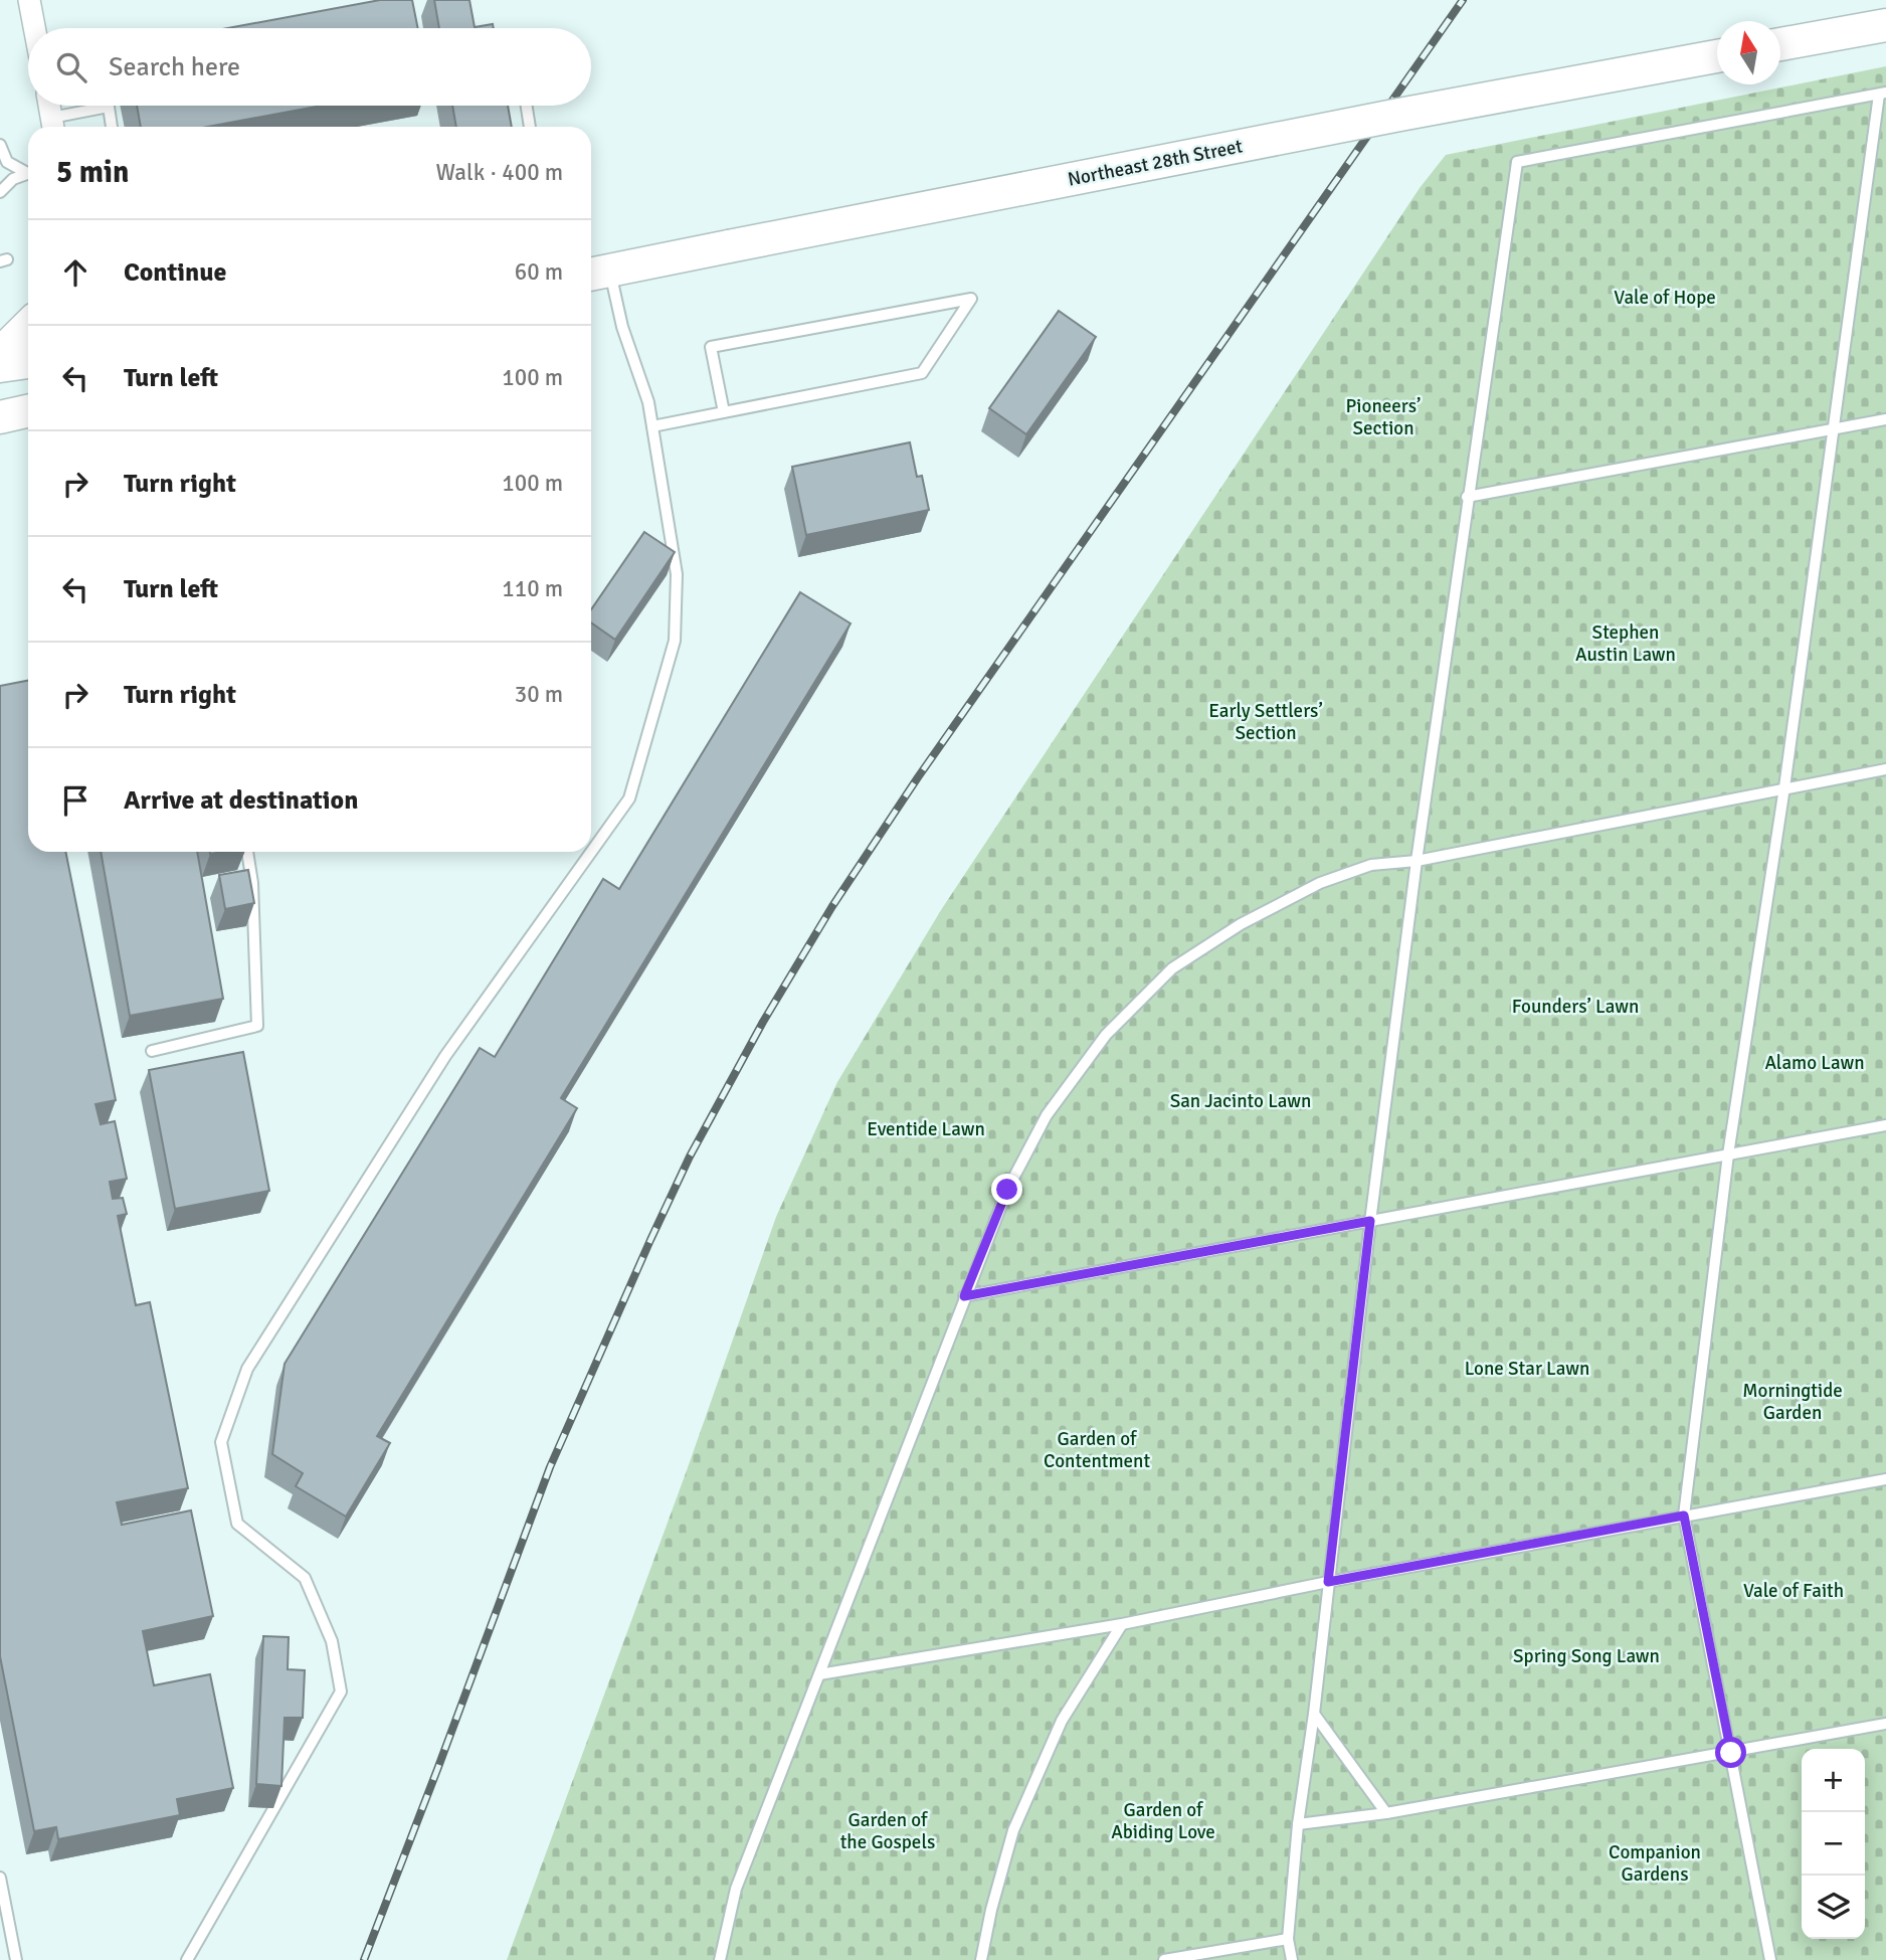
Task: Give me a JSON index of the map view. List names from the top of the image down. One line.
{"streets":{"main road":["Northeast 28th Street"]},"parks":["Vale of Hope","Pioneers’ Section","Stephen Austin Lawn","Early Settlers’ Section","Founders’ Lawn","Alamo Lawn","San Jacinto Lawn","Eventide Lawn","Lone Star Lawn","Morningtide Garden","Garden of Contentment","Vale of Faith","Spring Song Lawn","Garden of Abiding Love","Garden of the Gospels","Companion Gardens"],"north":"top","page":{"search":"Search here","heading":["5 min","Walk · 400 m"],"list":[["Continue","60 m"],["Turn left","100 m"],["Turn right","100 m"],["Turn left","110 m"],["Turn right","30 m"],"Arrive at destination"],"map_buttons":["+","−"]}}
